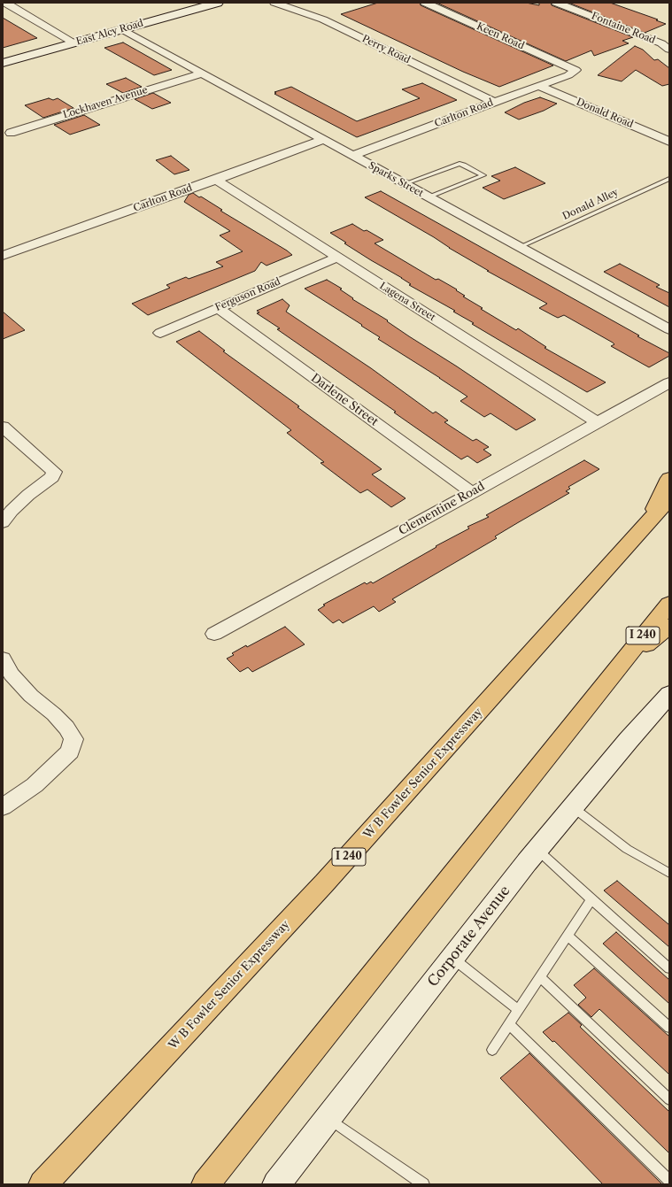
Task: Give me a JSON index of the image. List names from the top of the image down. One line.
{"streets":{"highway":["I 240","W B Fowler Senior Expressway"],"street":["Fontaine Road","East Alcy Road","Keen Road","Perry Road","Lockhaven Avenue","Carlton Road","Donald Road","Sparks Street","Ferguson Road","Lagena Street","Darlene Street","Clementine Road","Corporate Avenue"],"lane":["Donald Alley"]},"crossings":[["East Alcy Road","Sparks Street"],["Keen Road","Carlton Road"],["Perry Road","Carlton Road"],["Lockhaven Avenue","Sparks Street"],["Carlton Road","Donald Road"],["Carlton Road","Sparks Street"],["Carlton Road","Lagena Street"],["Sparks Street","Donald Alley"],["Ferguson Road","Lagena Street"],["Ferguson Road","Darlene Street"],["Lagena Street","Clementine Road"],["Darlene Street","Clementine Road"]]}
